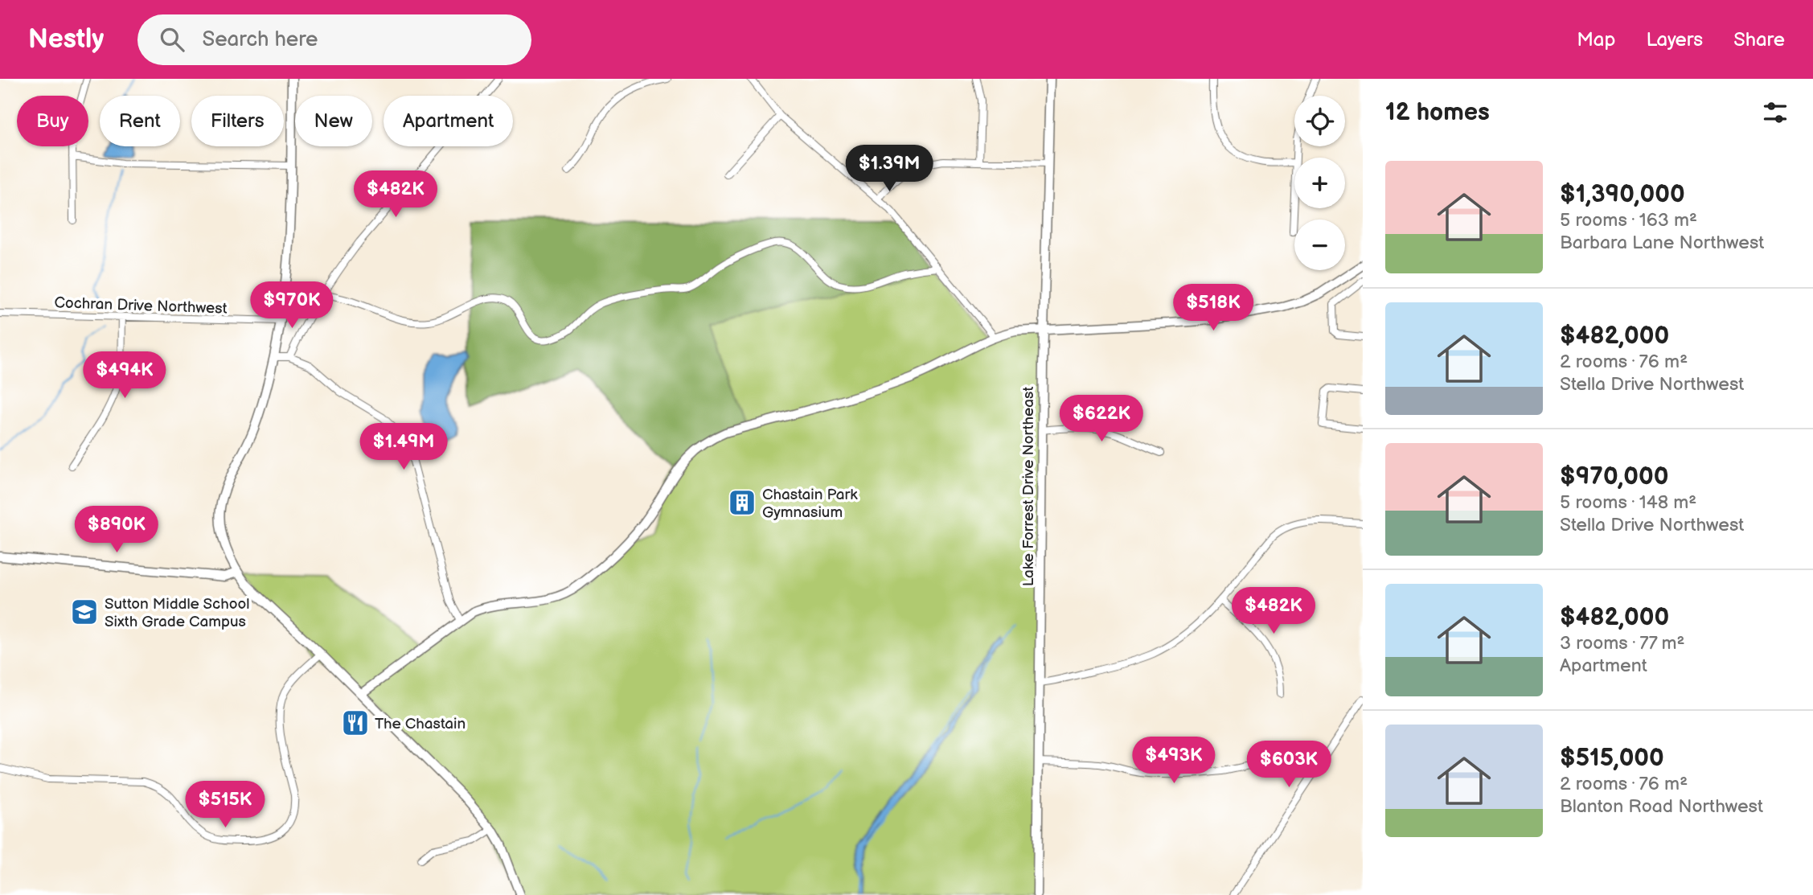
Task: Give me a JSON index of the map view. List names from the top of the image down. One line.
{"streets":{"street":["Cochran Drive Northwest","Lake Forrest Drive Northeast"]},"places":{"building":["Chastain Park Gymnasium"],"school or university":["Sutton Middle School Sixth Grade Campus"],"restaurant":["The Chastain"]},"page":{"header":"Nestly","search":"Search here","nav":["Map","Layers","Share"],"heading":"12 homes","map_buttons":["+","−"],"chip":["Buy","Rent","Filters","New","Apartment"],"price":["$1.39M","$482K","$970K","$518K","$494K","$622K","$1.49M","$890K","$482K","$493K","$603K","$515K"],"list":[{"name":"$1,390,000","note":"5 rooms · 163 m² · Barbara Lane Northwest"},{"name":"$482,000","note":"2 rooms · 76 m² · Stella Drive Northwest"},{"name":"$970,000","note":"5 rooms · 148 m² · Stella Drive Northwest"},{"name":"$482,000","note":"3 rooms · 77 m² · Apartment"},{"name":"$515,000","note":"2 rooms · 76 m² · Blanton Road Northwest"}]}}
